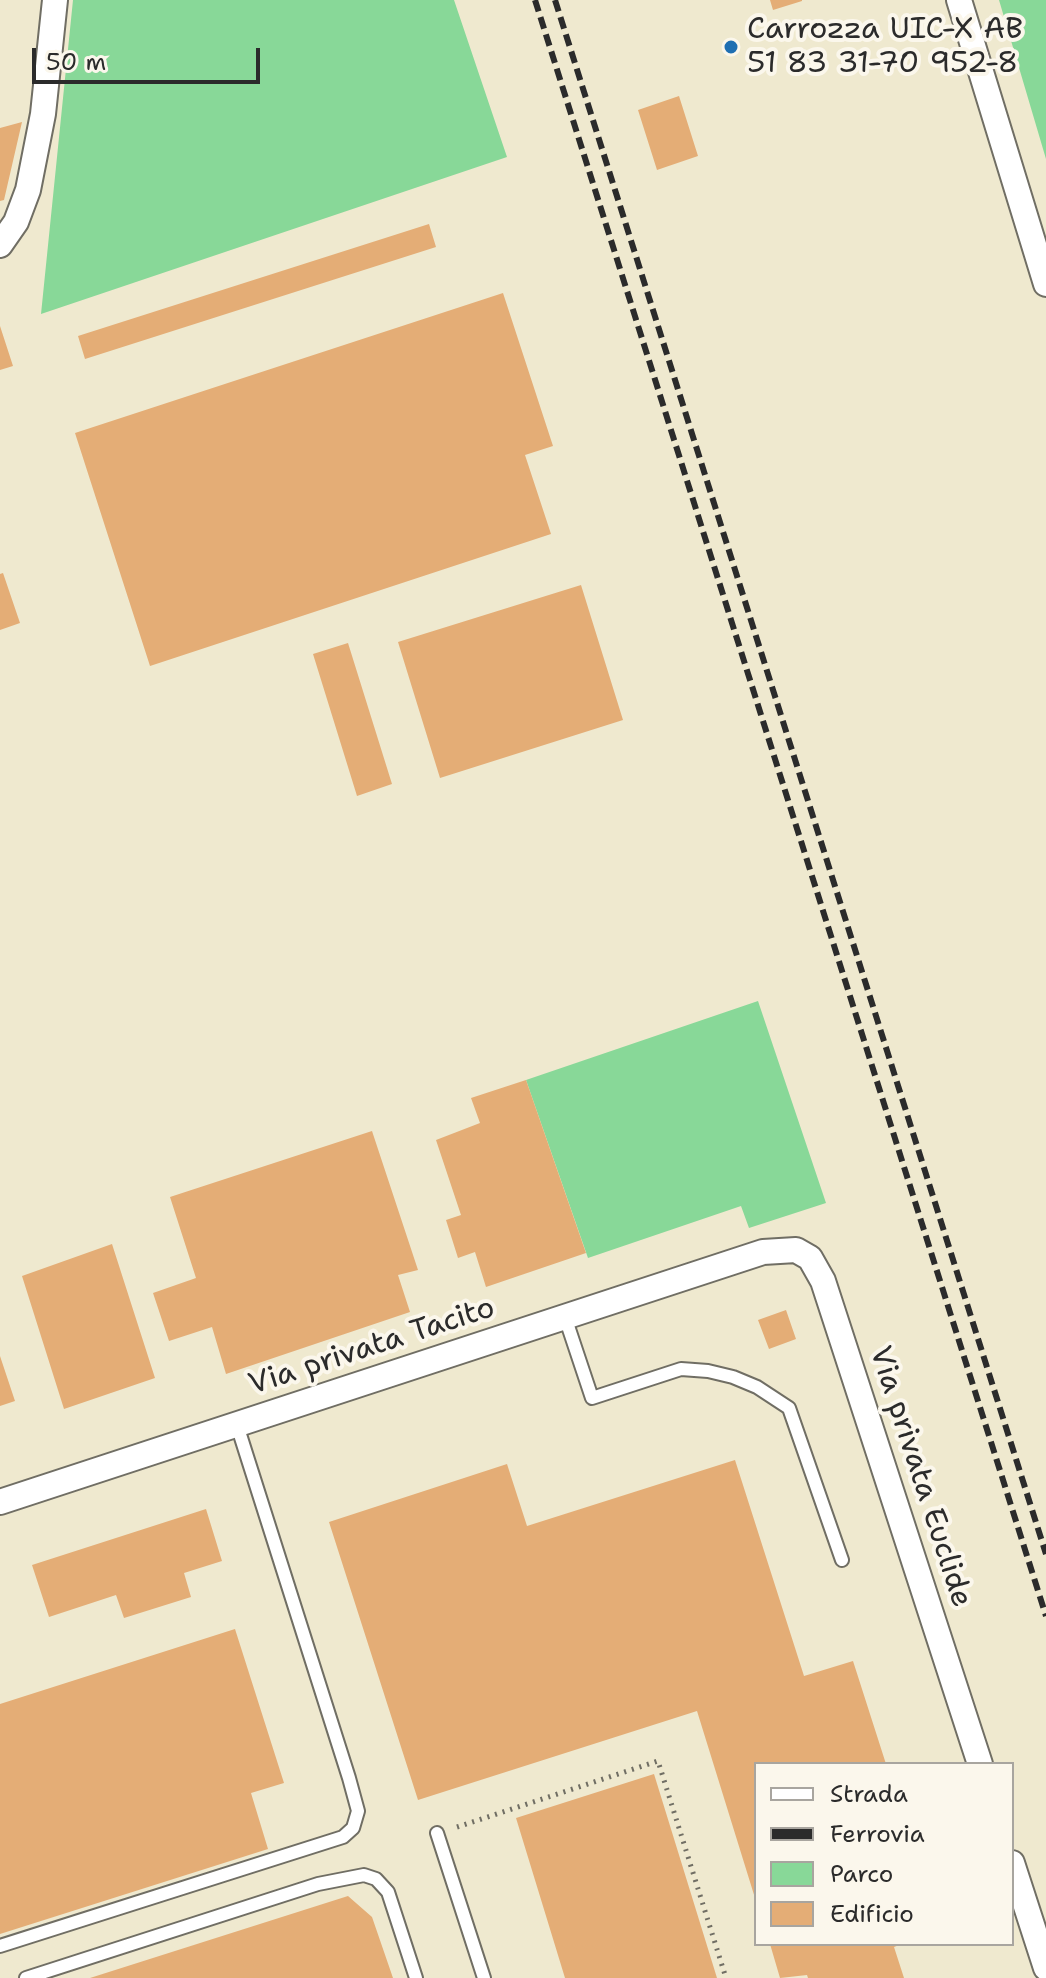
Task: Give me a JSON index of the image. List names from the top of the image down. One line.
{"streets":{"street":["Via privata Tacito","Via privata Euclide"]},"crossings":[["Via privata Tacito","Via privata Euclide"]],"places":["Carrozza UIC-X AB 51 83 31-70 952-8"],"legend":["Strada","Ferrovia","Parco","Edificio"],"scale_bar":"50 m"}
